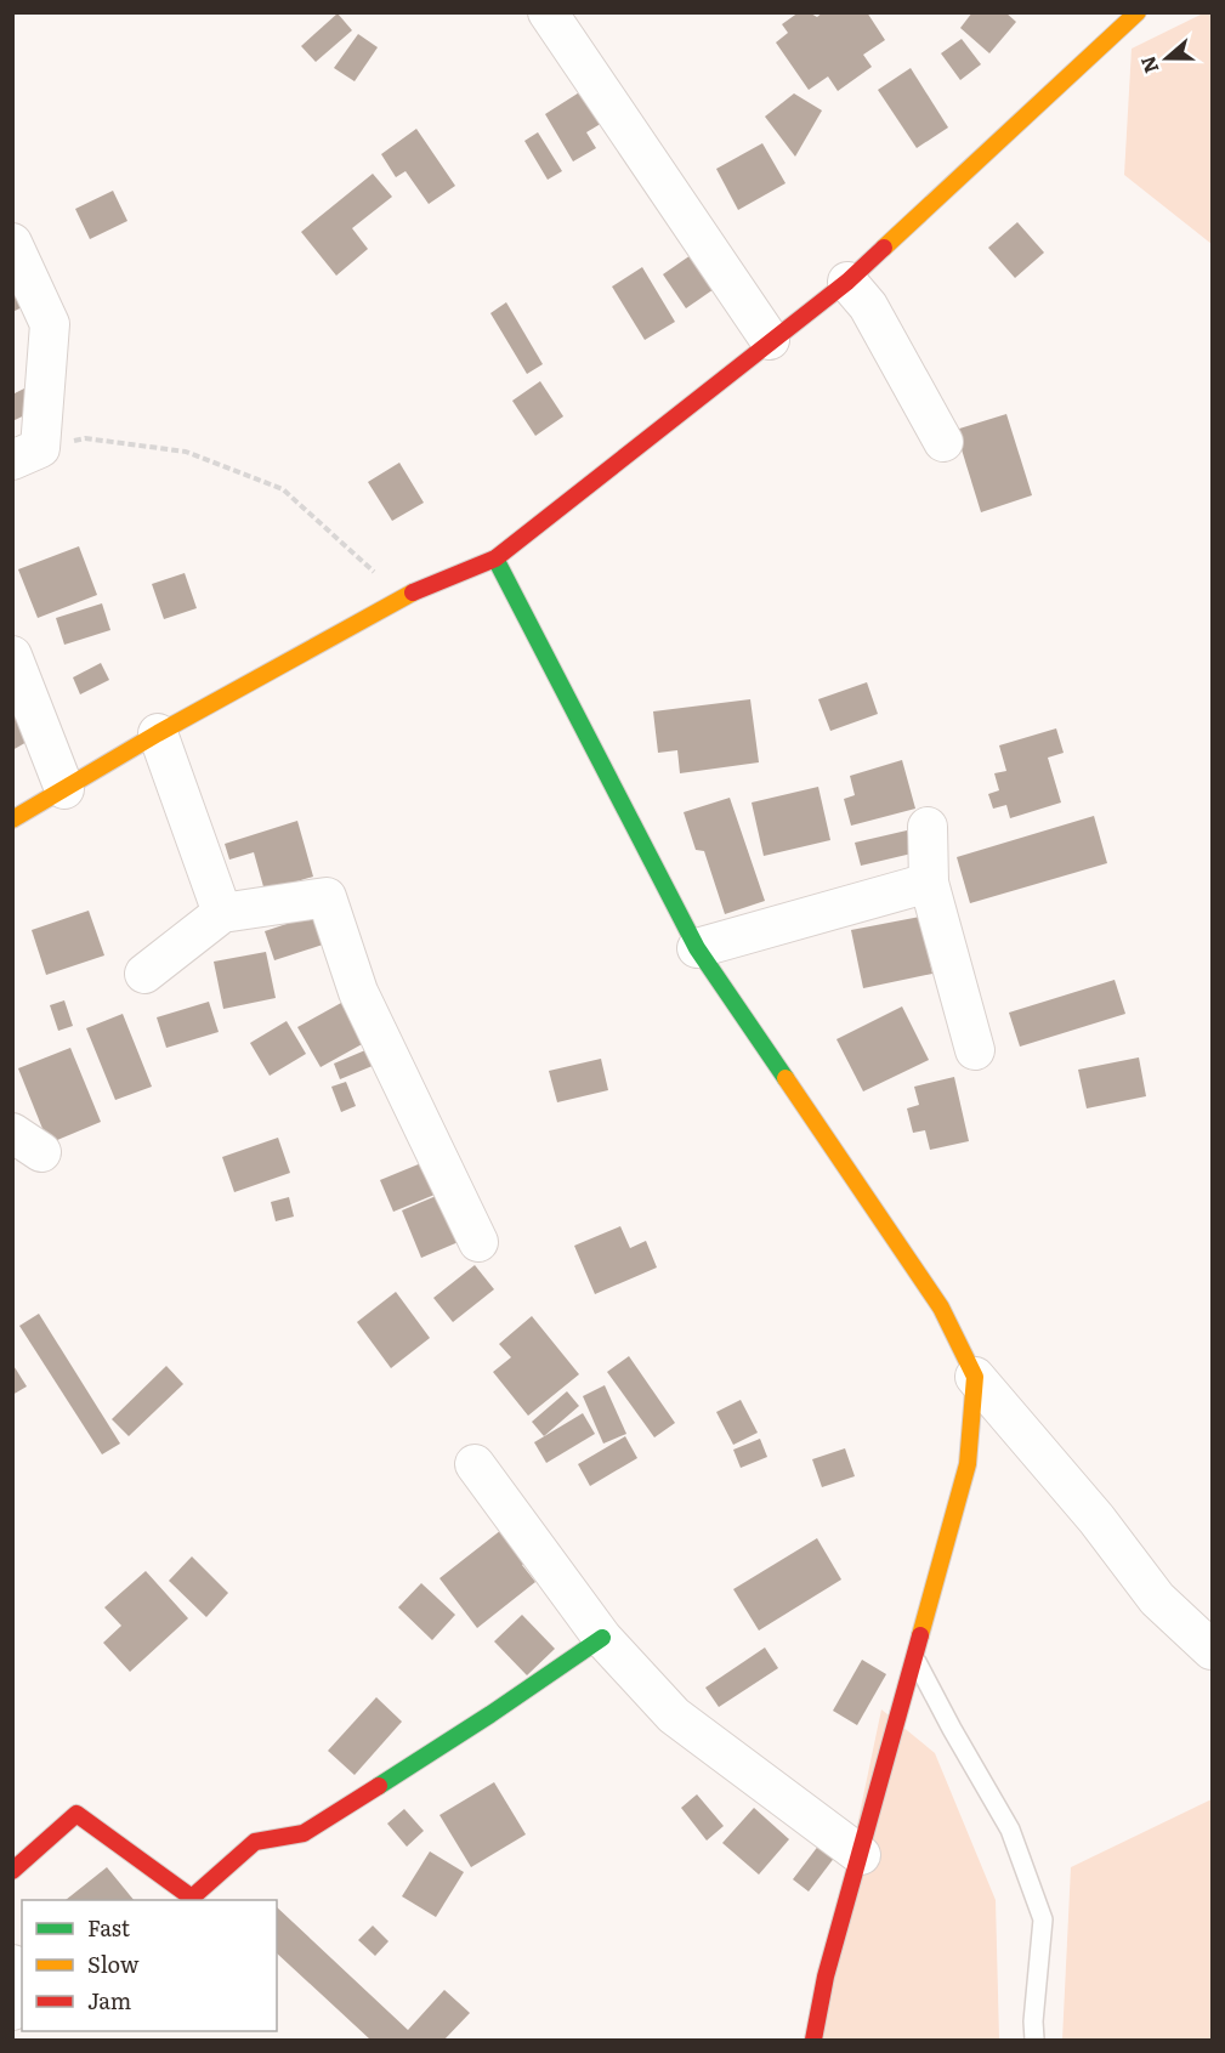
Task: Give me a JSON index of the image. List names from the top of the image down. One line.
{"legend":["Fast","Slow","Jam"],"north":"left"}
